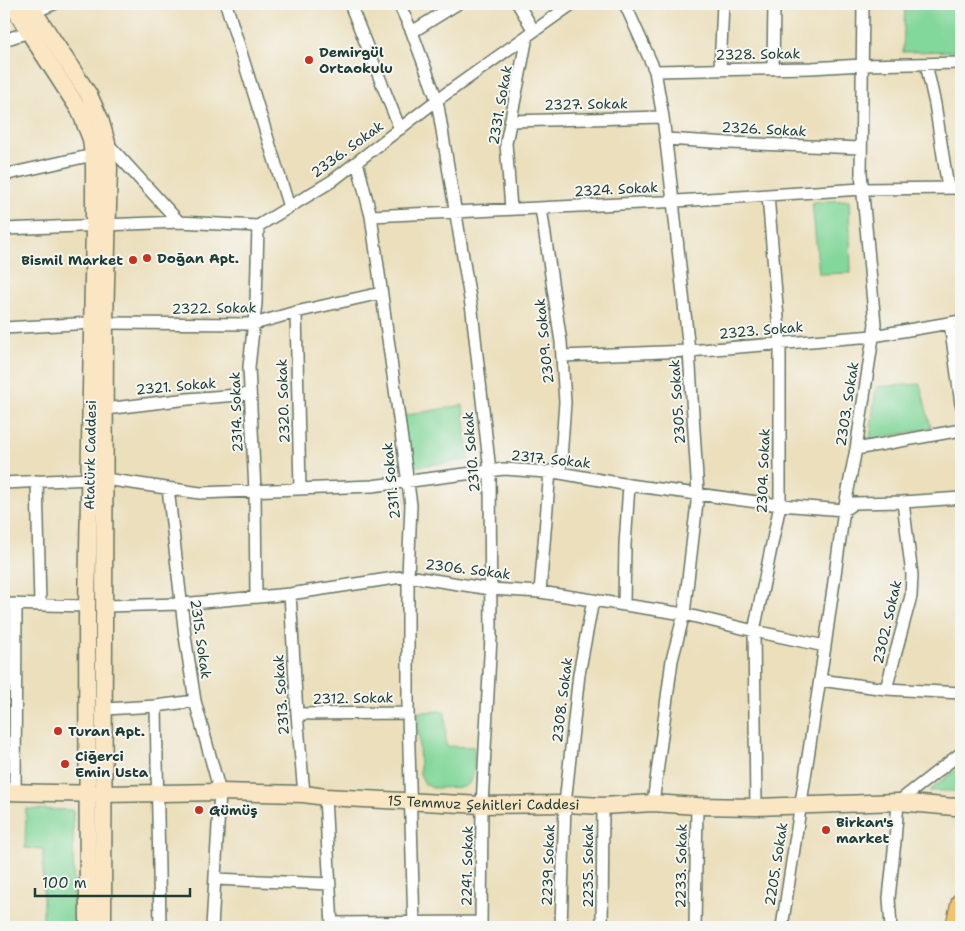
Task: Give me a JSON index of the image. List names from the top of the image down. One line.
{"streets":{"main road":["Atatürk Caddesi","15 Temmuz Şehitleri Caddesi"],"street":["2328. Sokak","2327. Sokak","2331. Sokak","2326. Sokak","2336. Sokak","2324. Sokak","2322. Sokak","2323. Sokak","2309. Sokak","2321. Sokak","2320. Sokak","2305. Sokak","2303. Sokak","2314. Sokak","2310. Sokak","2317. Sokak","2304. Sokak","2311. Sokak","2306. Sokak","2302. Sokak","2315. Sokak","2313. Sokak","2312. Sokak","2308. Sokak","2205. Sokak","2239 Sokak","2241. Sokak","2235. Sokak","2233. Sokak"]},"crossings":[["2328. Sokak","2305. Sokak"],["2328. Sokak","2303. Sokak"],["2327. Sokak","2331. Sokak"],["2327. Sokak","2305. Sokak"],["2331. Sokak","2336. Sokak"],["2331. Sokak","2324. Sokak"],["2326. Sokak","2305. Sokak"],["2326. Sokak","2303. Sokak"],["2336. Sokak","2314. Sokak"],["2336. Sokak","2310. Sokak"],["2336. Sokak","2311. Sokak"],["2324. Sokak","2309. Sokak"],["2324. Sokak","2305. Sokak"],["2324. Sokak","2303. Sokak"],["2324. Sokak","2310. Sokak"],["2324. Sokak","2304. Sokak"],["2324. Sokak","2311. Sokak"],["2322. Sokak","2320. Sokak"],["2322. Sokak","2314. Sokak"],["2322. Sokak","Atatürk Caddesi"],["2322. Sokak","2311. Sokak"],["2323. Sokak","2309. Sokak"],["2323. Sokak","2305. Sokak"],["2323. Sokak","2303. Sokak"],["2323. Sokak","2304. Sokak"],["2309. Sokak","2317. Sokak"],["2309. Sokak","2306. Sokak"],["2321. Sokak","2314. Sokak"],["2321. Sokak","Atatürk Caddesi"],["2320. Sokak","2317. Sokak"],["2305. Sokak","2317. Sokak"],["2305. Sokak","2306. Sokak"],["2305. Sokak","15 Temmuz Şehitleri Caddesi"],["2303. Sokak","2317. Sokak"],["2303. Sokak","2306. Sokak"],["2303. Sokak","15 Temmuz Şehitleri Caddesi"],["2303. Sokak","2205. Sokak"],["2314. Sokak","2317. Sokak"],["2314. Sokak","2306. Sokak"],["2310. Sokak","2317. Sokak"],["2310. Sokak","2306. Sokak"],["2310. Sokak","15 Temmuz Şehitleri Caddesi"],["2310. Sokak","2241. Sokak"],["Atatürk Caddesi","2317. Sokak"],["Atatürk Caddesi","2306. Sokak"],["Atatürk Caddesi","15 Temmuz Şehitleri Caddesi"],["2317. Sokak","2304. Sokak"],["2317. Sokak","2311. Sokak"],["2317. Sokak","2302. Sokak"],["2317. Sokak","2315. Sokak"],["2304. Sokak","2306. Sokak"],["2304. Sokak","15 Temmuz Şehitleri Caddesi"],["2311. Sokak","2306. Sokak"],["2311. Sokak","2312. Sokak"],["2311. Sokak","15 Temmuz Şehitleri Caddesi"],["2306. Sokak","2315. Sokak"],["2306. Sokak","2313. Sokak"],["2306. Sokak","2308. Sokak"],["2315. Sokak","15 Temmuz Şehitleri Caddesi"],["2313. Sokak","2312. Sokak"],["2313. Sokak","15 Temmuz Şehitleri Caddesi"],["2308. Sokak","15 Temmuz Şehitleri Caddesi"],["2308. Sokak","2239 Sokak"],["15 Temmuz Şehitleri Caddesi","2205. Sokak"],["15 Temmuz Şehitleri Caddesi","2239 Sokak"],["15 Temmuz Şehitleri Caddesi","2241. Sokak"],["15 Temmuz Şehitleri Caddesi","2235. Sokak"],["15 Temmuz Şehitleri Caddesi","2233. Sokak"]],"places":["Demirgül Ortaokulu","Doğan Apt.","Bismil Market","Turan Apt.","Ciğerci Emin Usta","Gümüş","Birkan's market"],"scale_bar":"100 m"}
